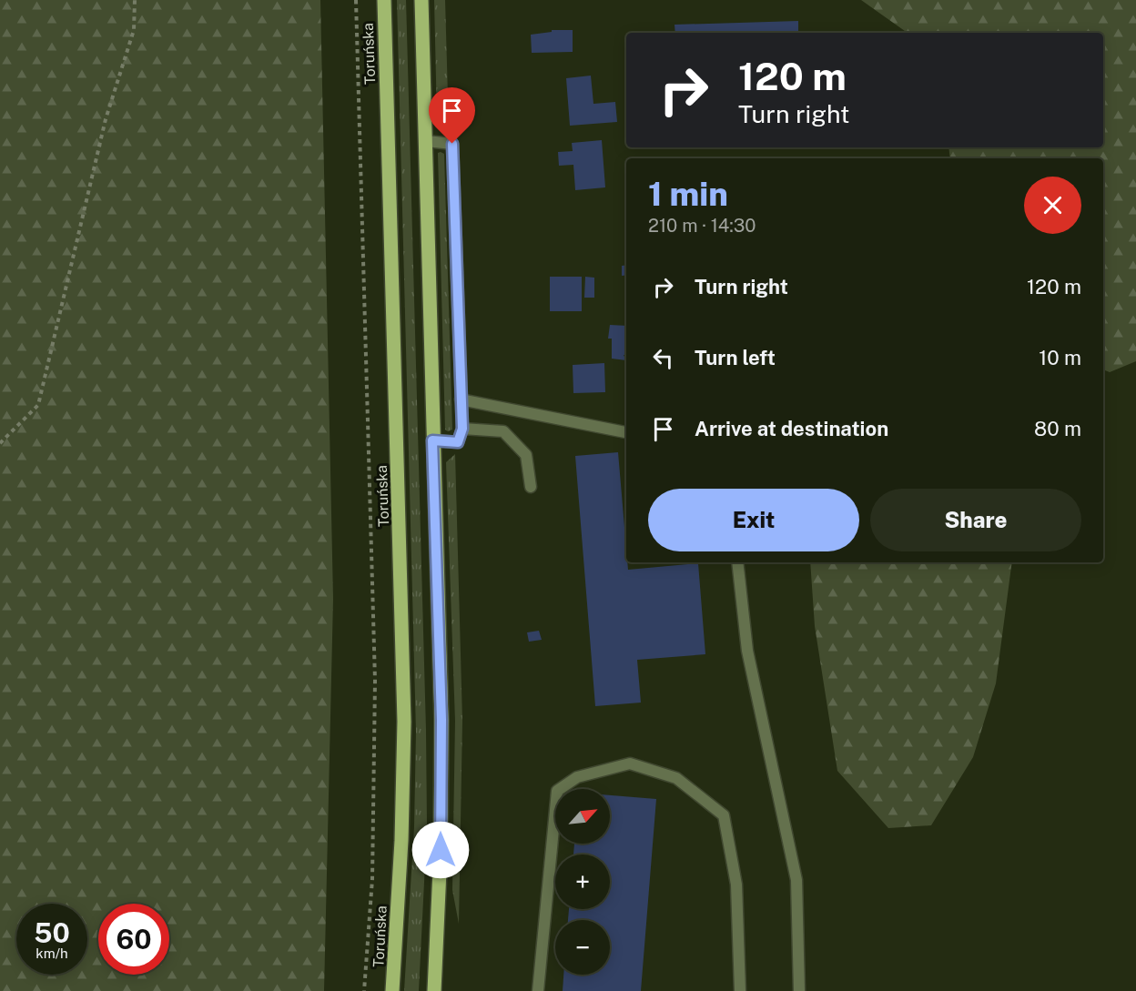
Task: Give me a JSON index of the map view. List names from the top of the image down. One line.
{"streets":{"main road":["Toruńska"]},"north":"top right","page":{"turn":["120 m","Turn right"],"heading":["1 min","210 m · 14:30"],"list":[{"name":"Turn right","value":"120 m"},{"name":"Turn left","value":"10 m"},{"name":"Arrive at destination","value":"80 m"}],"buttons":["Exit","Share"],"map_buttons":["+","−"],"speed":"50 km/h","limit":"60"}}
